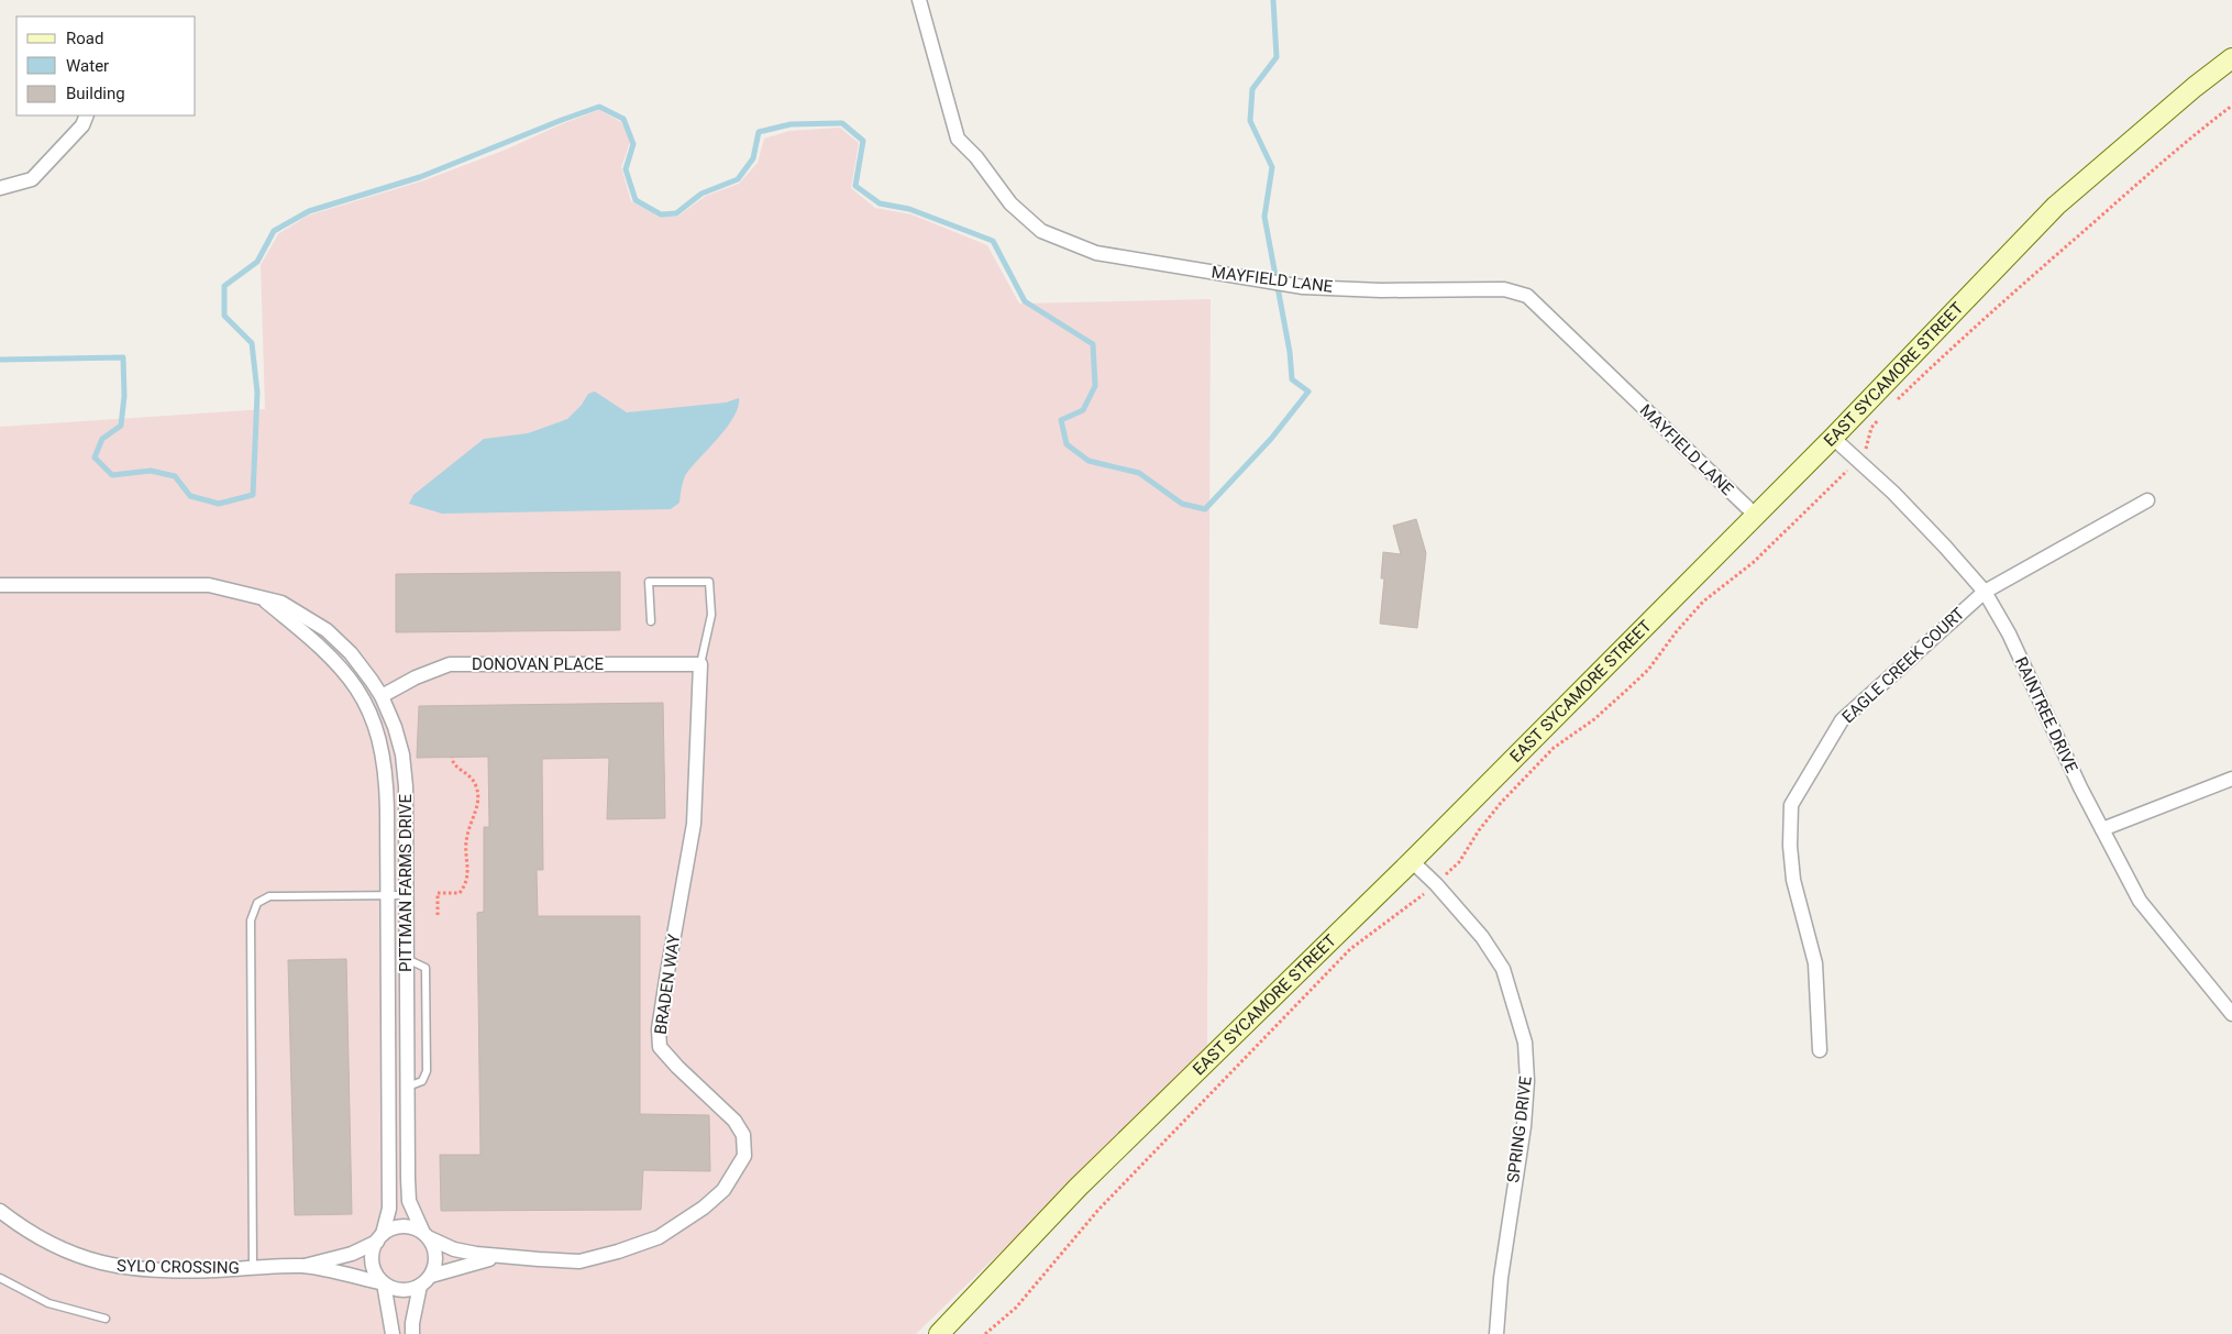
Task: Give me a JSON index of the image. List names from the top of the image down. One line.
{"streets":{"main road":["EAST SYCAMORE STREET"],"street":["MAYFIELD LANE","DONOVAN PLACE","EAGLE CREEK COURT","RAINTREE DRIVE","PITTMAN FARMS DRIVE","BRADEN WAY","SPRING DRIVE","SYLO CROSSING"]},"crossings":[["MAYFIELD LANE","EAST SYCAMORE STREET"],["EAST SYCAMORE STREET","RAINTREE DRIVE"],["EAST SYCAMORE STREET","SPRING DRIVE"],["DONOVAN PLACE","PITTMAN FARMS DRIVE"],["DONOVAN PLACE","BRADEN WAY"],["EAGLE CREEK COURT","RAINTREE DRIVE"],["PITTMAN FARMS DRIVE","BRADEN WAY"]],"legend":["Road","Water","Building"]}
